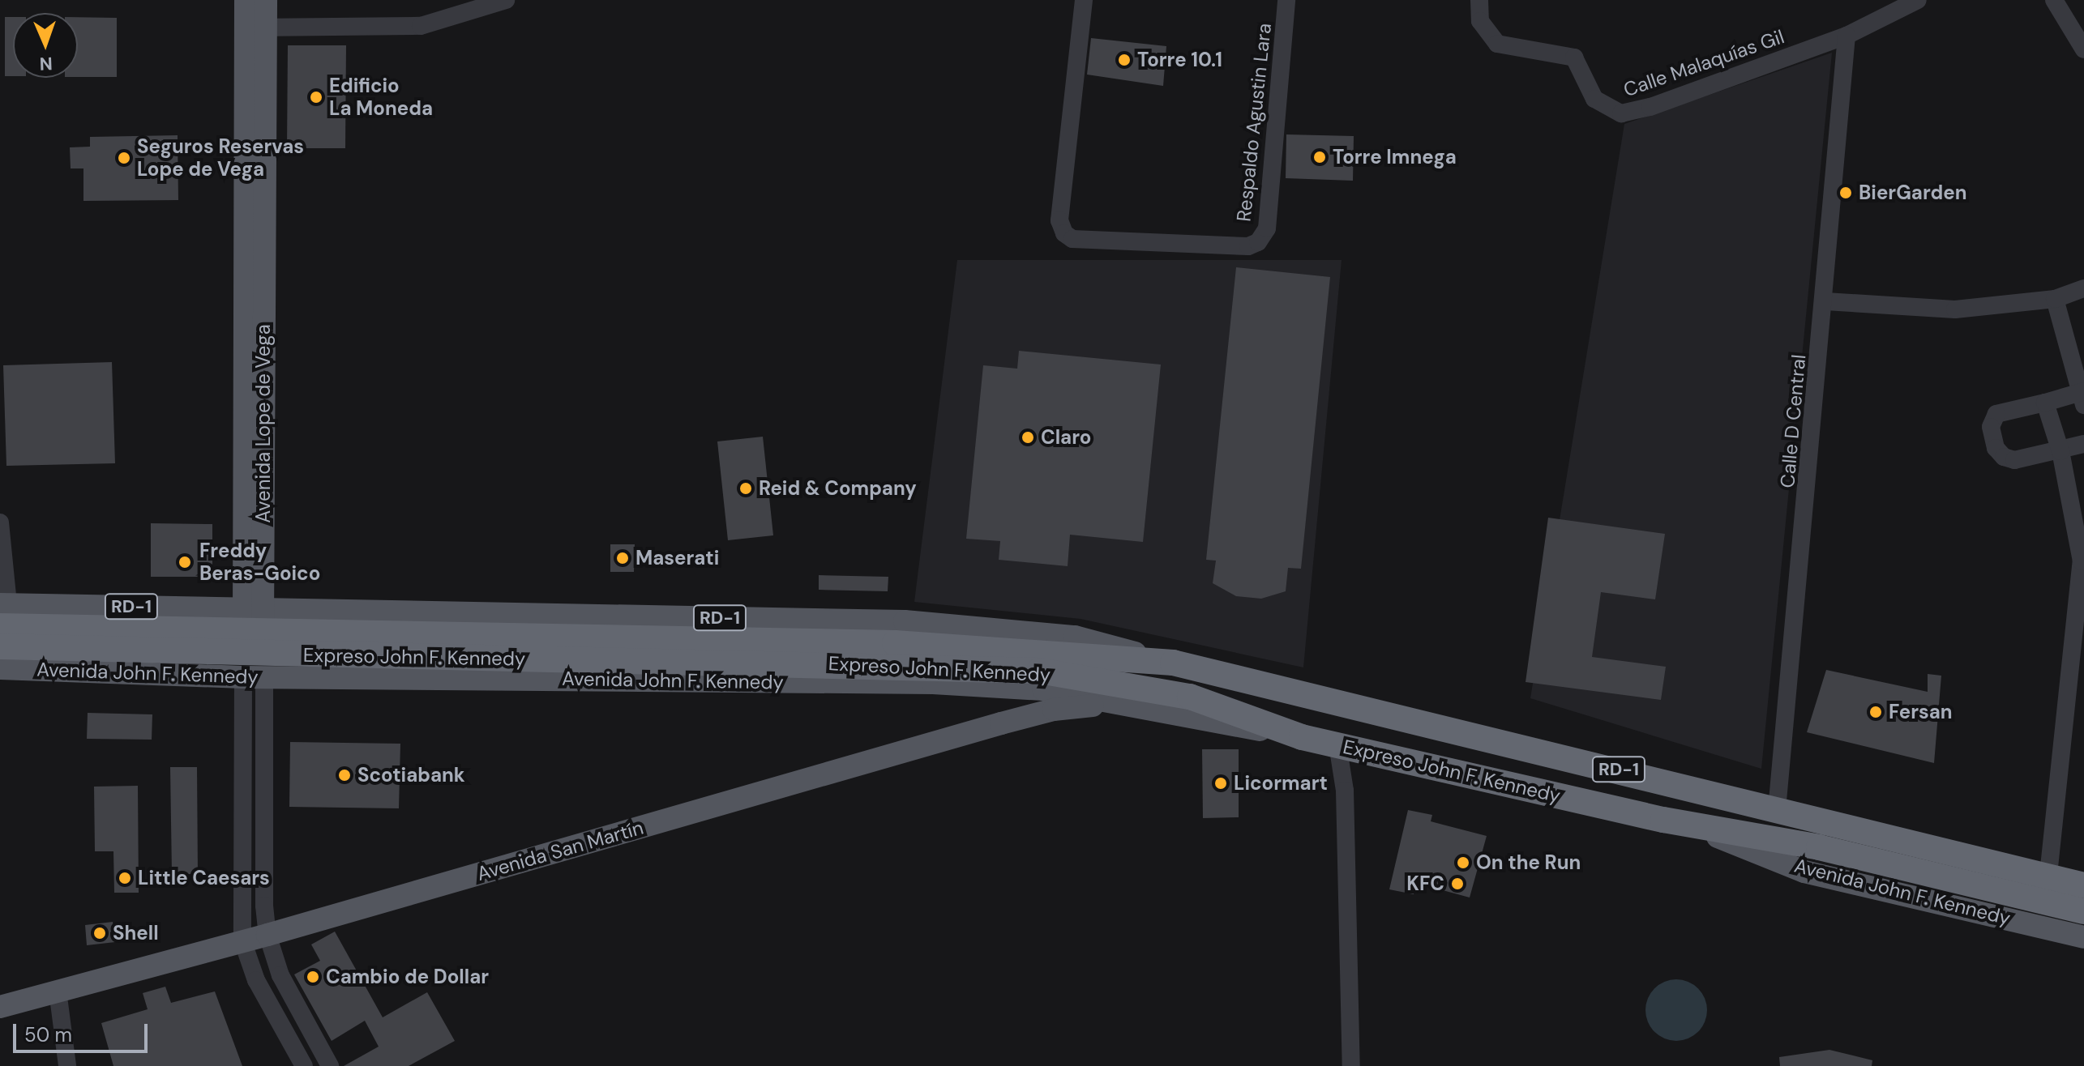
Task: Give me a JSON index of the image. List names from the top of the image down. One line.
{"streets":{"highway":["RD-1","Expreso John F. Kennedy"],"main road":["Avenida Lope de Vega","Avenida John F. Kennedy","Avenida San Martín"],"street":["Calle Malaquías Gil","Respaldo Agustin Lara","Calle D Central"]},"crossings":[["Calle Malaquías Gil","Calle D Central"],["Calle D Central","Expreso John F. Kennedy"],["Avenida Lope de Vega","RD-1"],["Avenida Lope de Vega","Avenida John F. Kennedy"],["Avenida Lope de Vega","Avenida San Martín"],["RD-1","Expreso John F. Kennedy"],["Expreso John F. Kennedy","Avenida John F. Kennedy"],["Avenida John F. Kennedy","Avenida San Martín"]],"places":["Torre 10.1","Edificio La Moneda","Torre Imnega","Seguros Reservas Lope de Vega","BierGarden","Claro","Reid & Company","Maserati","Freddy Beras-Goico","Fersan","Scotiabank","Licormart","On the Run","Little Caesars","KFC","Shell","Cambio de Dollar"],"scale_bar":"50 m","north":"bottom"}
